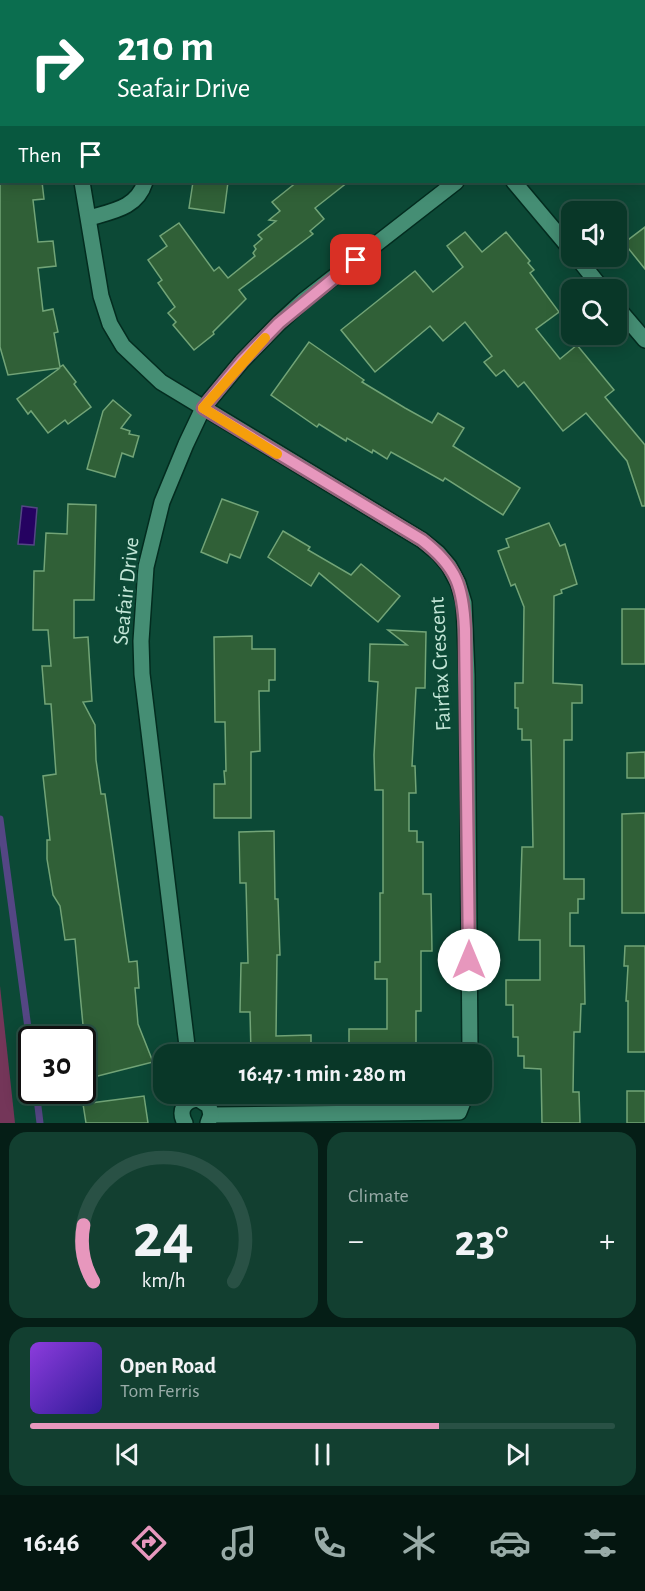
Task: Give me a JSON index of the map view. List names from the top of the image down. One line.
{"streets":{"street":["Seafair Drive","Fairfax Crescent"]},"crossings":[["Seafair Drive","Fairfax Crescent"]],"page":{"turn":["210 m","Seafair Drive"],"then":"Then","limit":"30","trip":"16:47 · 1 min · 280 m","tile":"Climate","heat":["−","23°","+"],"song":["Open Road","Tom Ferris"],"tabs":"16:46","gauge":["24","km/h"]}}
